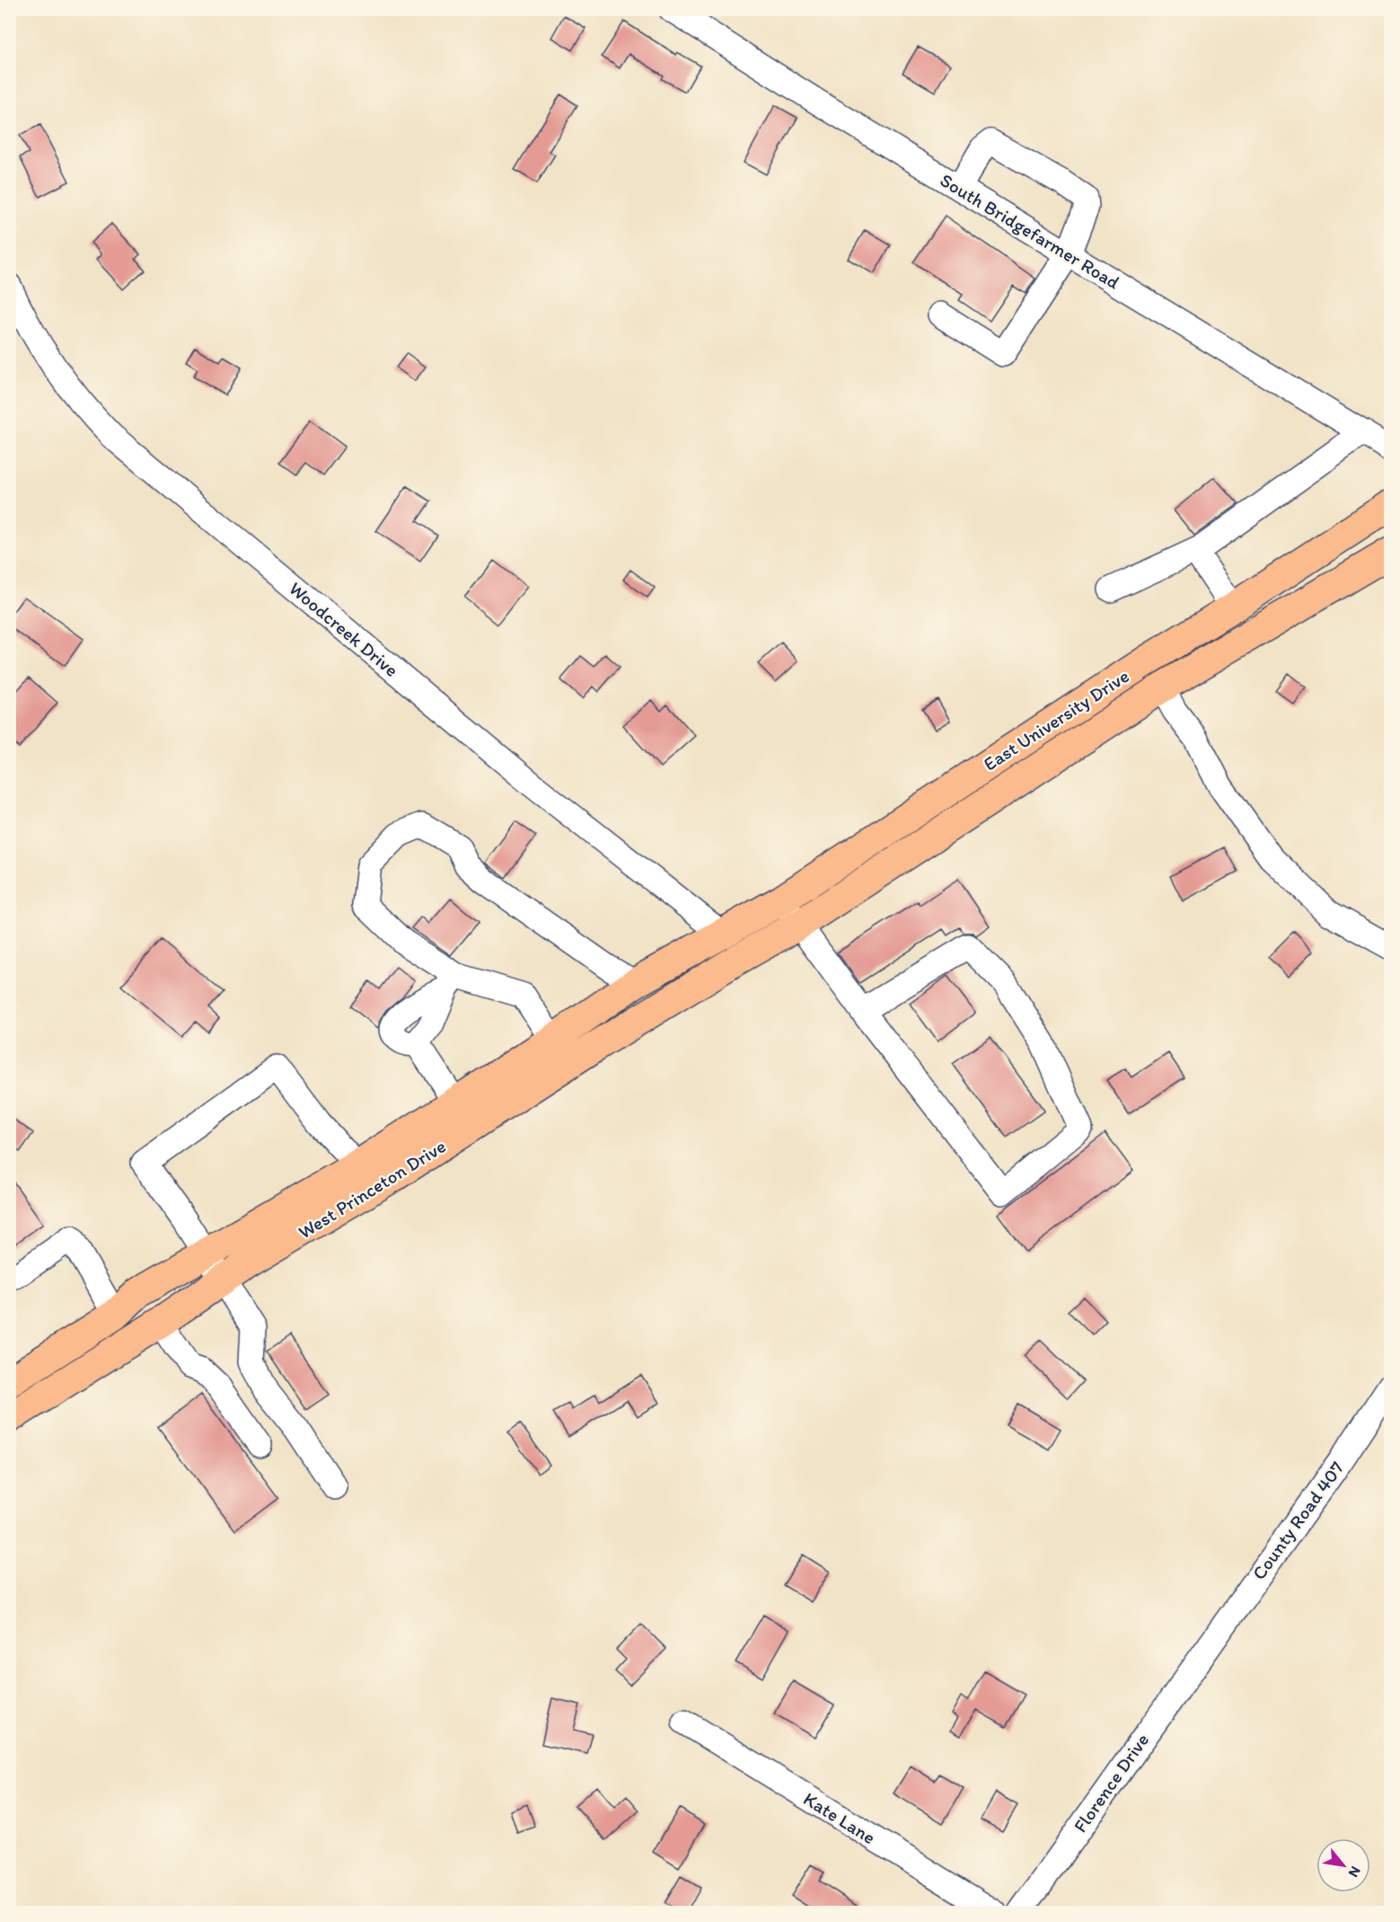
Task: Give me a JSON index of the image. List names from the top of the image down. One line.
{"streets":{"highway":["East University Drive","West Princeton Drive"],"street":["South Bridgefarmer Road","Woodcreek Drive","County Road 407","Florence Drive","Kate Lane"]},"crossings":[["Woodcreek Drive","East University Drive"],["Woodcreek Drive","West Princeton Drive"],["East University Drive","West Princeton Drive"],["County Road 407","Florence Drive"]],"north":"bottom right"}
